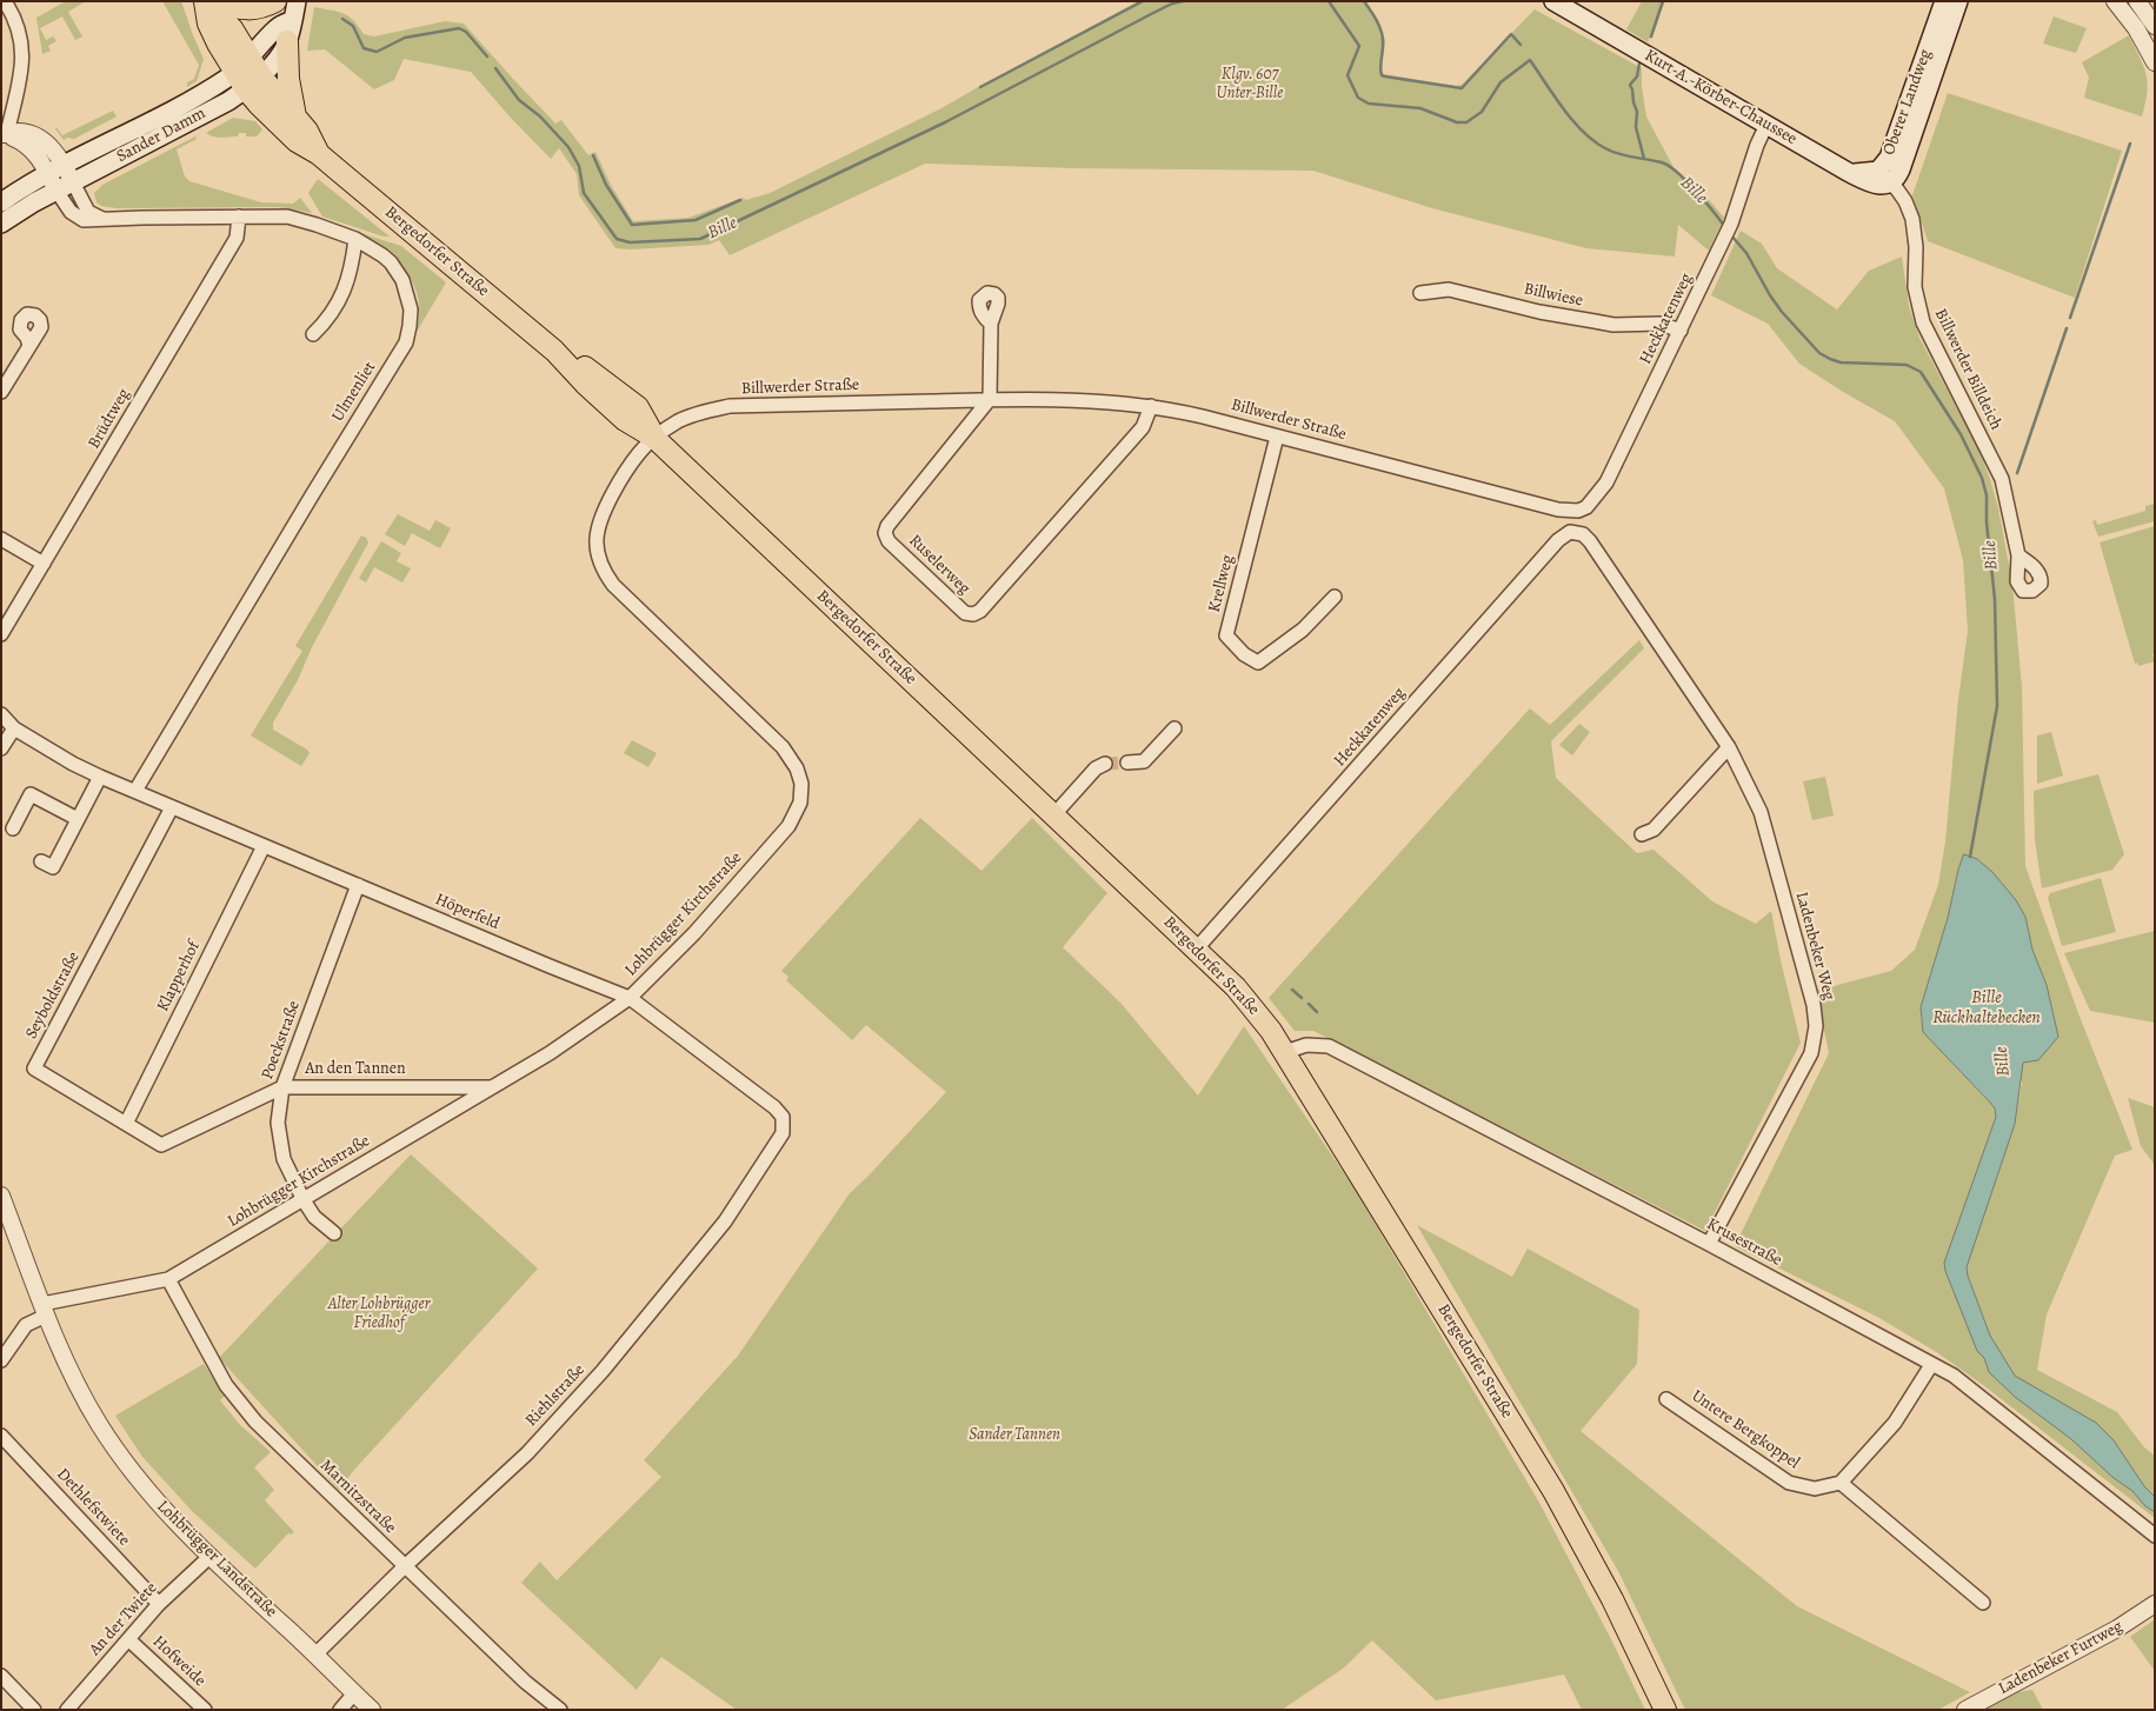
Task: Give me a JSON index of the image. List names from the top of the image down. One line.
{"streets":{"main road":["Kurt-A.-Körber-Chaussee","Oberer Landweg","Sander Damm","Bergedorfer Straße"],"street":["Billwiese","Heckkatenweg","Billwerder Billdeich","Billwerder Straße","Ulmenliet","Brüdtweg","Ruselerweg","Krellweg","Höperfeld","Lohbrügger Kirchstraße","Ladenbeker Weg","Klapperhof","Seyboldstraße","Poeckstraße","An den Tannen","Krusestraße","Riehlstraße","Untere Bergkoppel","Marnitzstraße","Dethlefstwiete","Lohbrügger Landstraße","An der Twiete","Ladenbeker Furtweg","Hofweide"]},"crossings":[["Kurt-A.-Körber-Chaussee","Oberer Landweg"],["Kurt-A.-Körber-Chaussee","Heckkatenweg"],["Oberer Landweg","Billwerder Billdeich"],["Sander Damm","Bergedorfer Straße"],["Sander Damm","Ulmenliet"],["Bergedorfer Straße","Heckkatenweg"],["Bergedorfer Straße","Billwerder Straße"],["Bergedorfer Straße","Lohbrügger Kirchstraße"],["Bergedorfer Straße","Krusestraße"],["Billwiese","Heckkatenweg"],["Heckkatenweg","Billwerder Straße"],["Heckkatenweg","Ladenbeker Weg"],["Billwerder Straße","Ruselerweg"],["Billwerder Straße","Krellweg"],["Billwerder Straße","Lohbrügger Kirchstraße"],["Ulmenliet","Brüdtweg"],["Ulmenliet","Höperfeld"],["Höperfeld","Lohbrügger Kirchstraße"],["Höperfeld","Klapperhof"],["Höperfeld","Seyboldstraße"],["Höperfeld","Poeckstraße"],["Höperfeld","Riehlstraße"],["Lohbrügger Kirchstraße","Poeckstraße"],["Lohbrügger Kirchstraße","An den Tannen"],["Lohbrügger Kirchstraße","Marnitzstraße"],["Lohbrügger Kirchstraße","Lohbrügger Landstraße"],["Ladenbeker Weg","Krusestraße"],["Klapperhof","Seyboldstraße"],["Seyboldstraße","An den Tannen"],["Poeckstraße","An den Tannen"],["Riehlstraße","Marnitzstraße"],["Riehlstraße","Lohbrügger Landstraße"],["Dethlefstwiete","An der Twiete"],["Lohbrügger Landstraße","An der Twiete"],["An der Twiete","Hofweide"]],"water":["Bille","Bille Rückhaltebecken"],"parks":["Klgv. 607 Unter-Bille","Alter Lohbrügger Friedhof","Sander Tannen"]}
